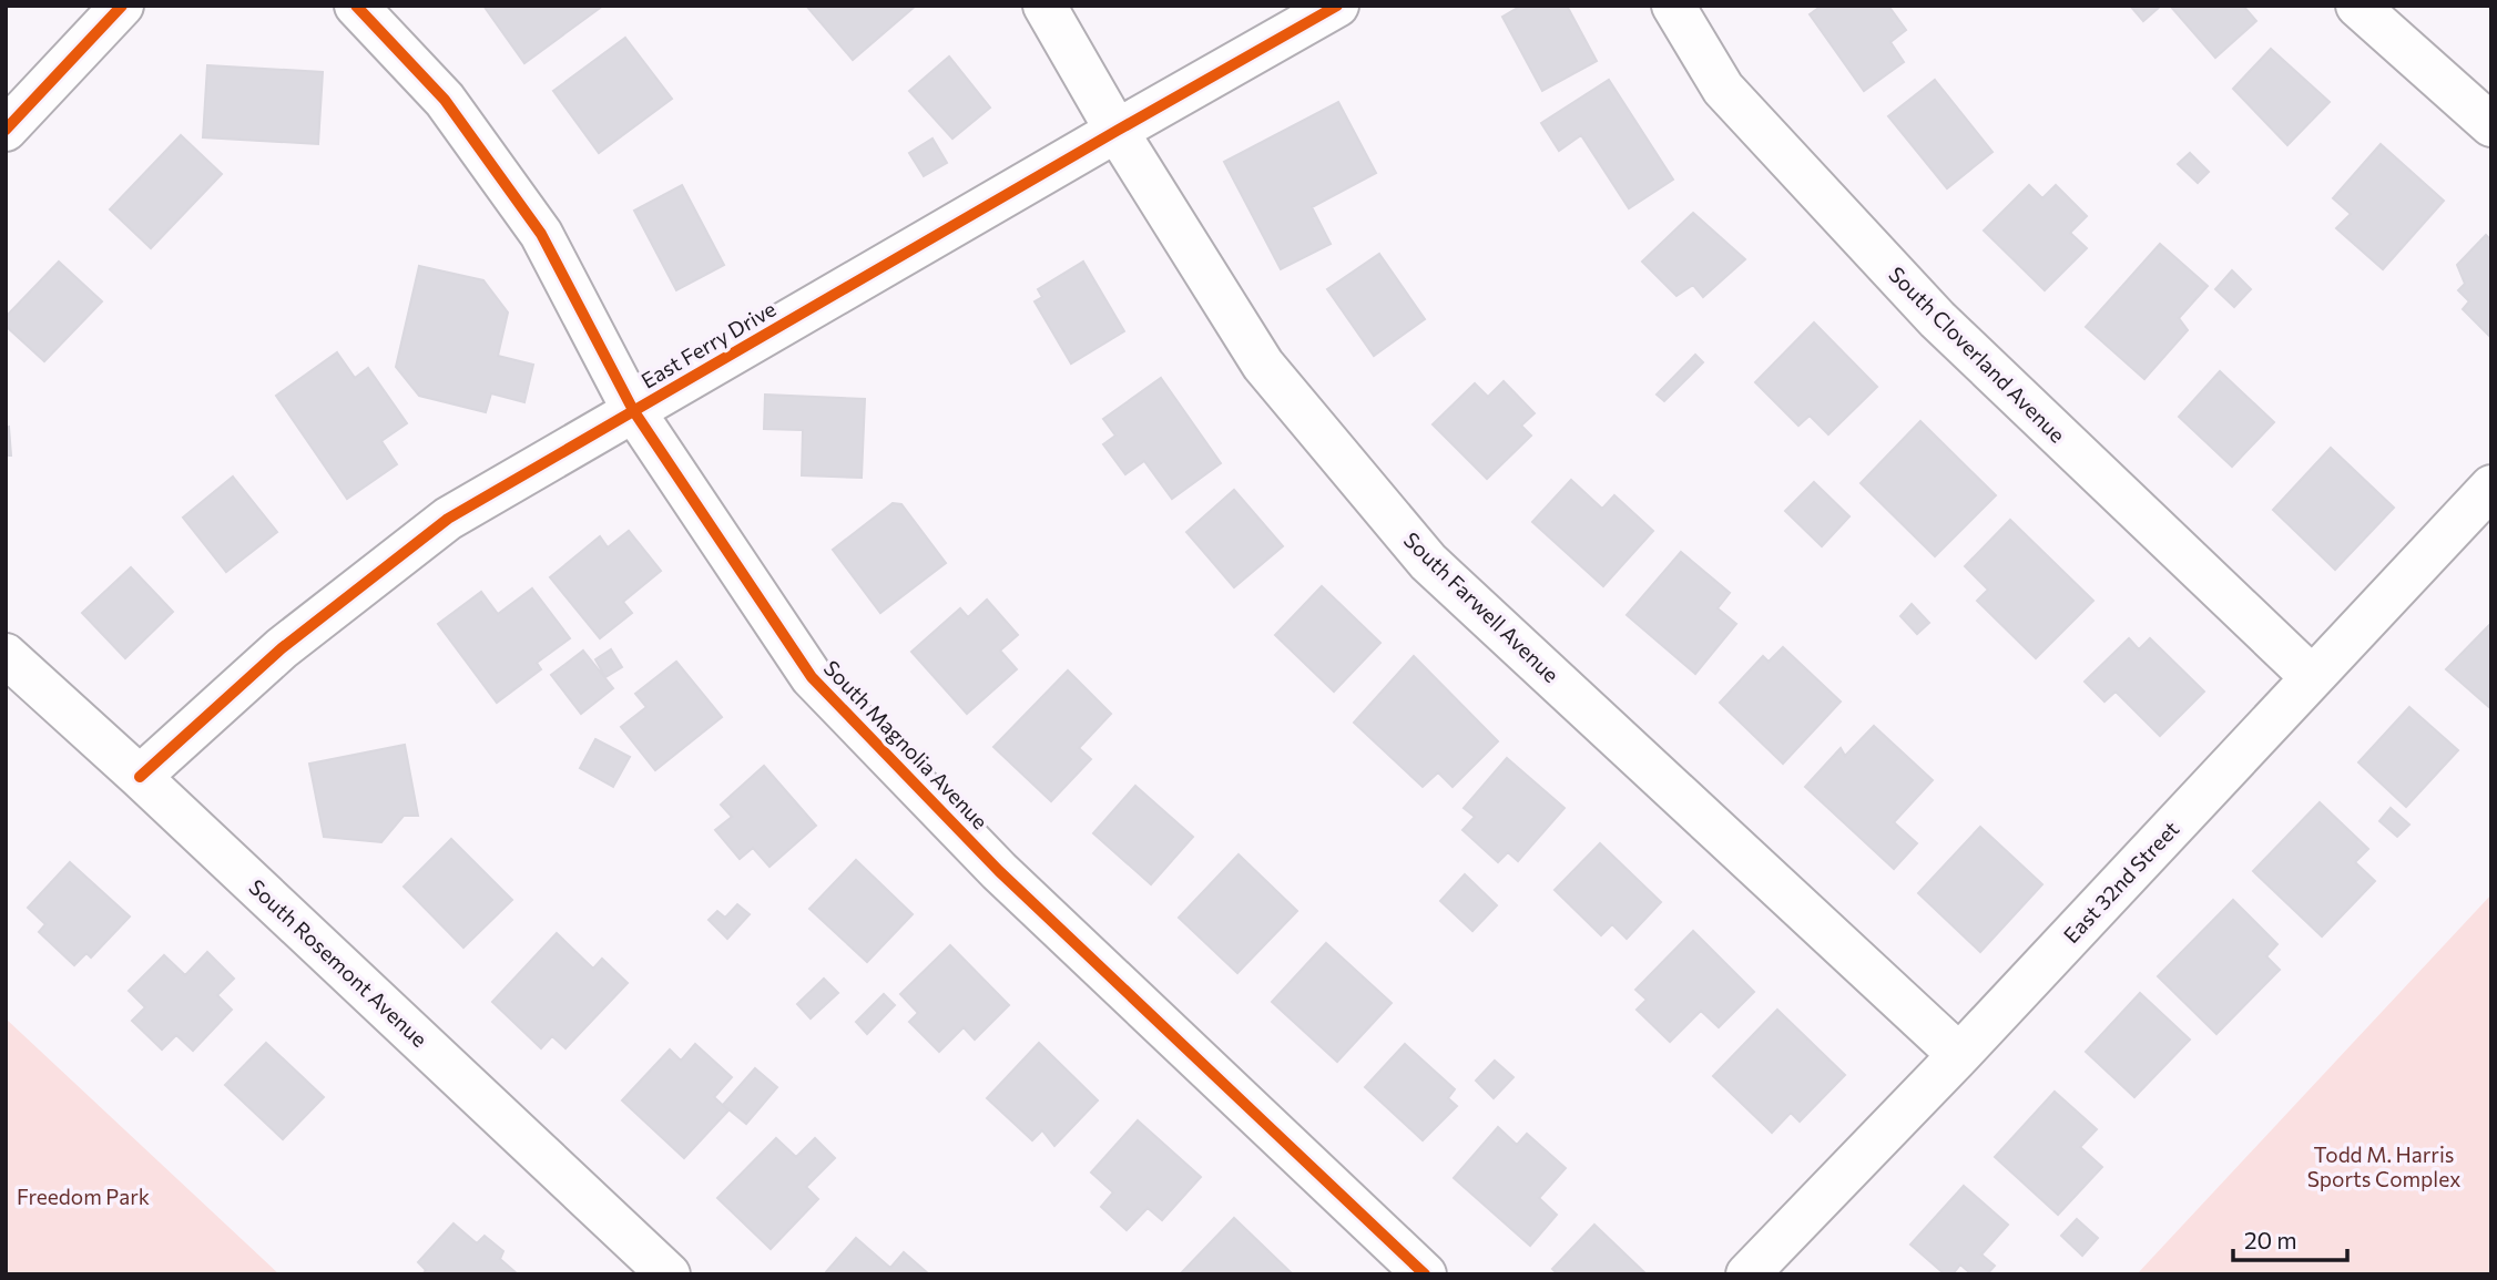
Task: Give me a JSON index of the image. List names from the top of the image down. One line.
{"streets":{"street":["East Ferry Drive","South Cloverland Avenue","South Farwell Avenue","South Magnolia Avenue","East 32nd Street","South Rosemont Avenue"]},"crossings":[["East Ferry Drive","South Farwell Avenue"],["East Ferry Drive","South Magnolia Avenue"],["East Ferry Drive","South Rosemont Avenue"],["South Cloverland Avenue","East 32nd Street"],["South Farwell Avenue","East 32nd Street"]],"parks":["Todd M. Harris Sports Complex","Freedom Park"],"scale_bar":"20 m"}
